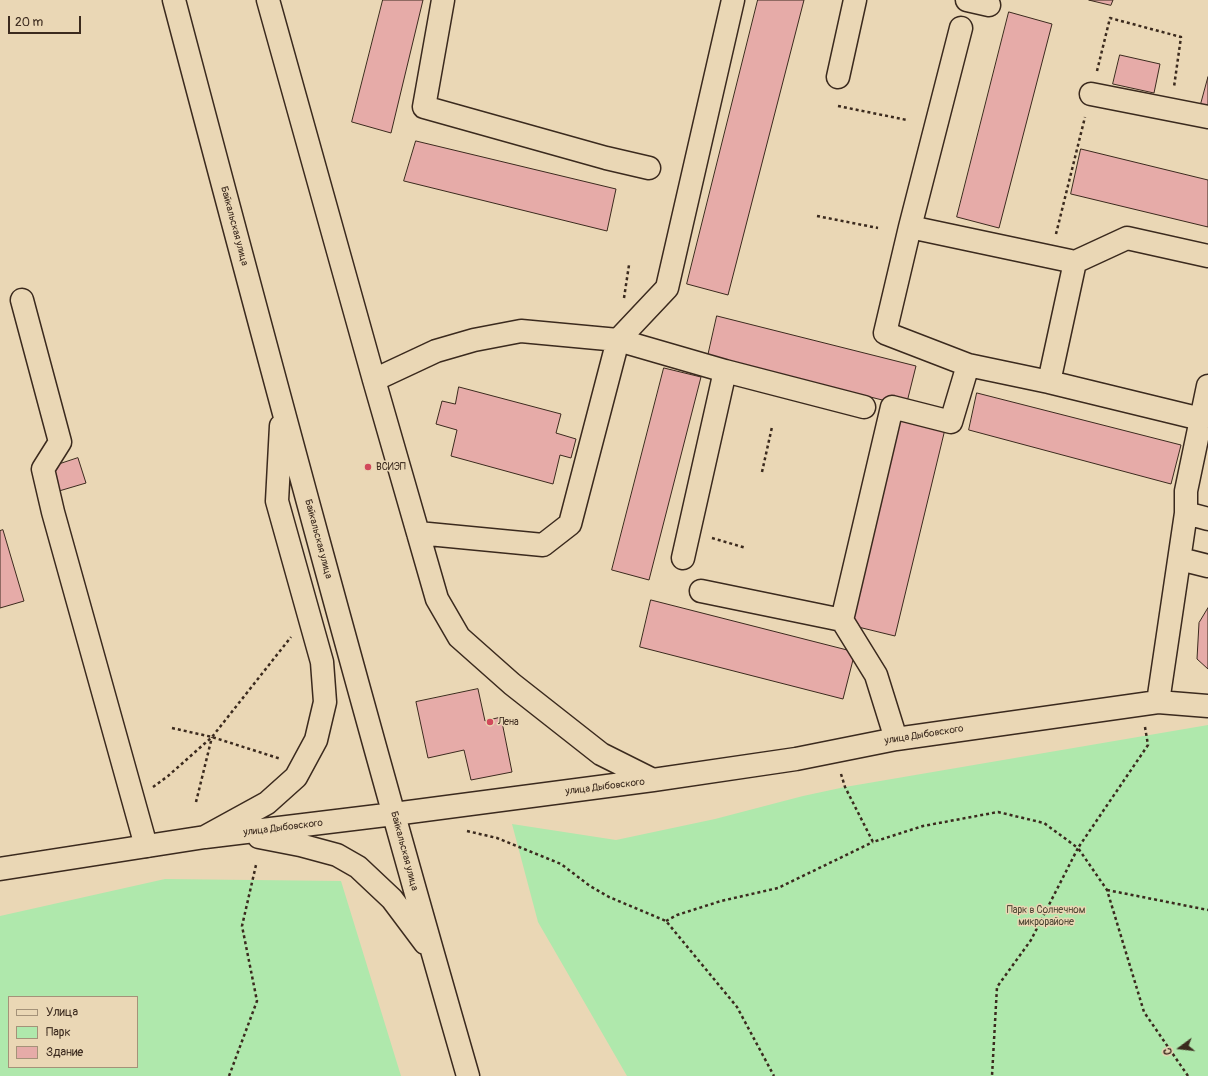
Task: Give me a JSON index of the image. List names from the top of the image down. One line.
{"streets":{"main road":["Байкальская улица","улица Дыбовского"]},"crossings":[["Байкальская улица","улица Дыбовского"]],"parks":["Парк в Солнечном микрорайоне"],"places":["ВСИЭП","Лена"],"legend":["Улица","Парк","Здание"],"scale_bar":"20 m","north":"left"}
